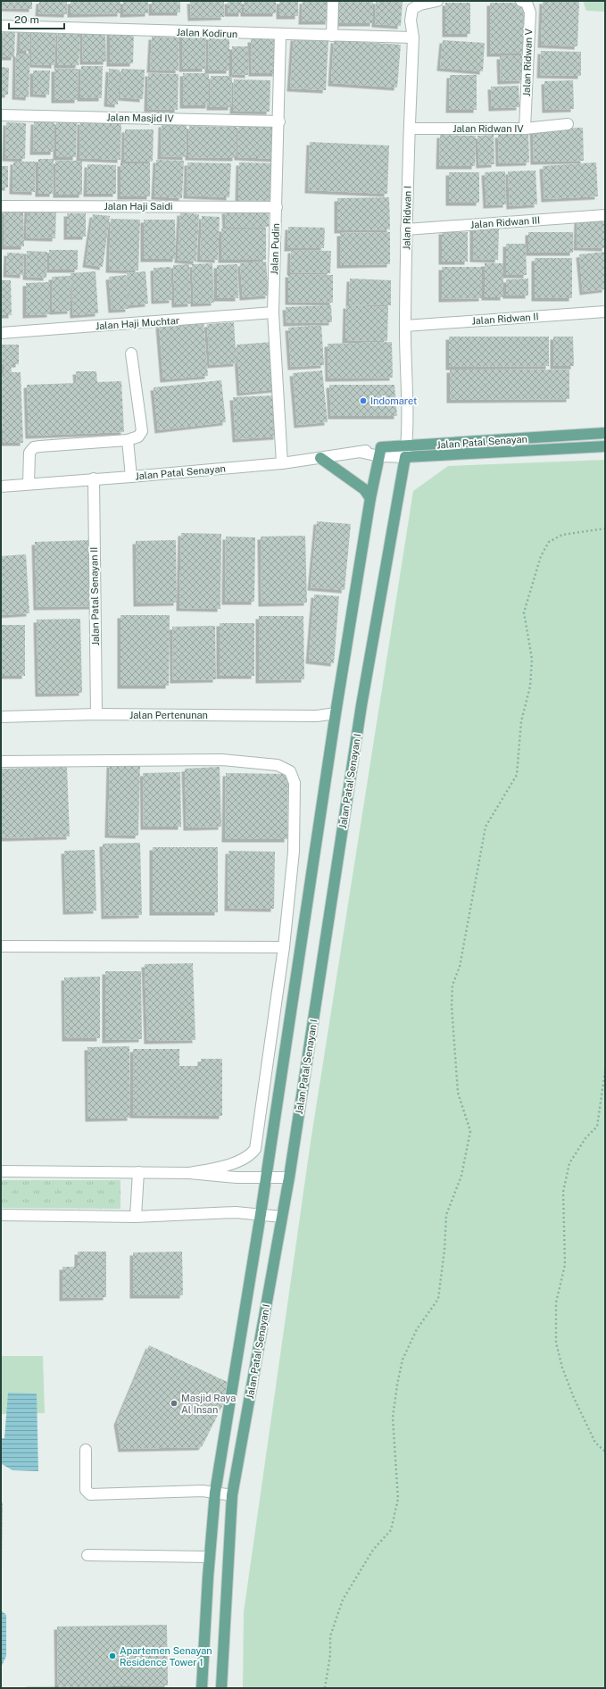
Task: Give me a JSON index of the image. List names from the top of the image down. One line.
{"streets":{"main road":["Jalan Patal Senayan","Jalan Patal Senayan I"],"street":["Jalan Kodirun","Jalan Ridwan V","Jalan Masjid IV","Jalan Ridwan IV","Jalan Haji Saidi","Jalan Ridwan I","Jalan Ridwan III","Jalan Pudin","Jalan Ridwan II","Jalan Haji Muchtar","Jalan Patal Senayan II","Jalan Pertenunan"]},"crossings":[["Jalan Kodirun","Jalan Ridwan I"],["Jalan Kodirun","Jalan Pudin"],["Jalan Ridwan V","Jalan Ridwan IV"],["Jalan Masjid IV","Jalan Pudin"],["Jalan Ridwan IV","Jalan Ridwan I"],["Jalan Haji Saidi","Jalan Pudin"],["Jalan Ridwan I","Jalan Ridwan III"],["Jalan Ridwan I","Jalan Ridwan II"],["Jalan Ridwan I","Jalan Patal Senayan"],["Jalan Ridwan I","Jalan Patal Senayan I"],["Jalan Pudin","Jalan Haji Muchtar"],["Jalan Pudin","Jalan Patal Senayan"],["Jalan Patal Senayan","Jalan Patal Senayan II"],["Jalan Patal Senayan","Jalan Patal Senayan I"],["Jalan Patal Senayan II","Jalan Pertenunan"],["Jalan Pertenunan","Jalan Patal Senayan I"]],"places":["Indomaret","Masjid Raya Al Insan","Apartemen Senayan Residence Tower 1"],"scale_bar":"20 m"}
